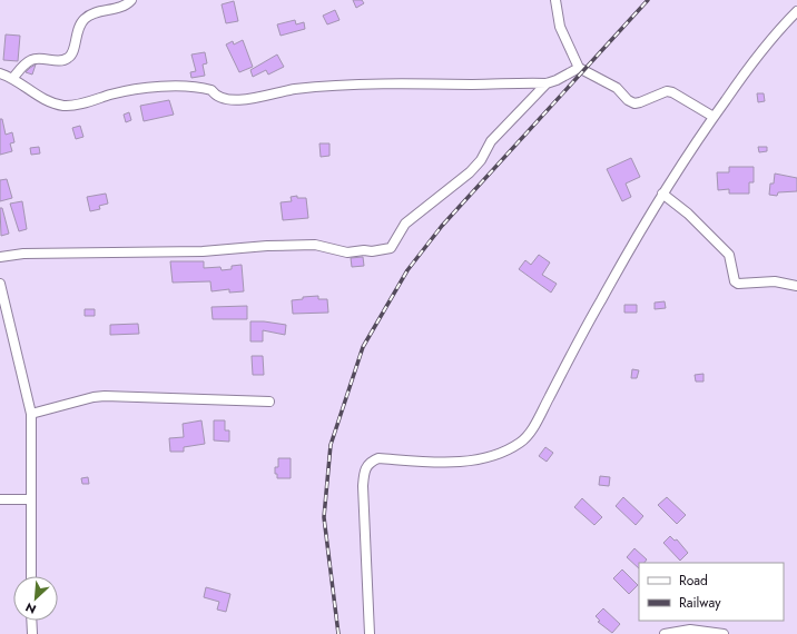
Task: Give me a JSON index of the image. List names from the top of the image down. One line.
{"legend":["Road","Railway"],"north":"bottom left"}
